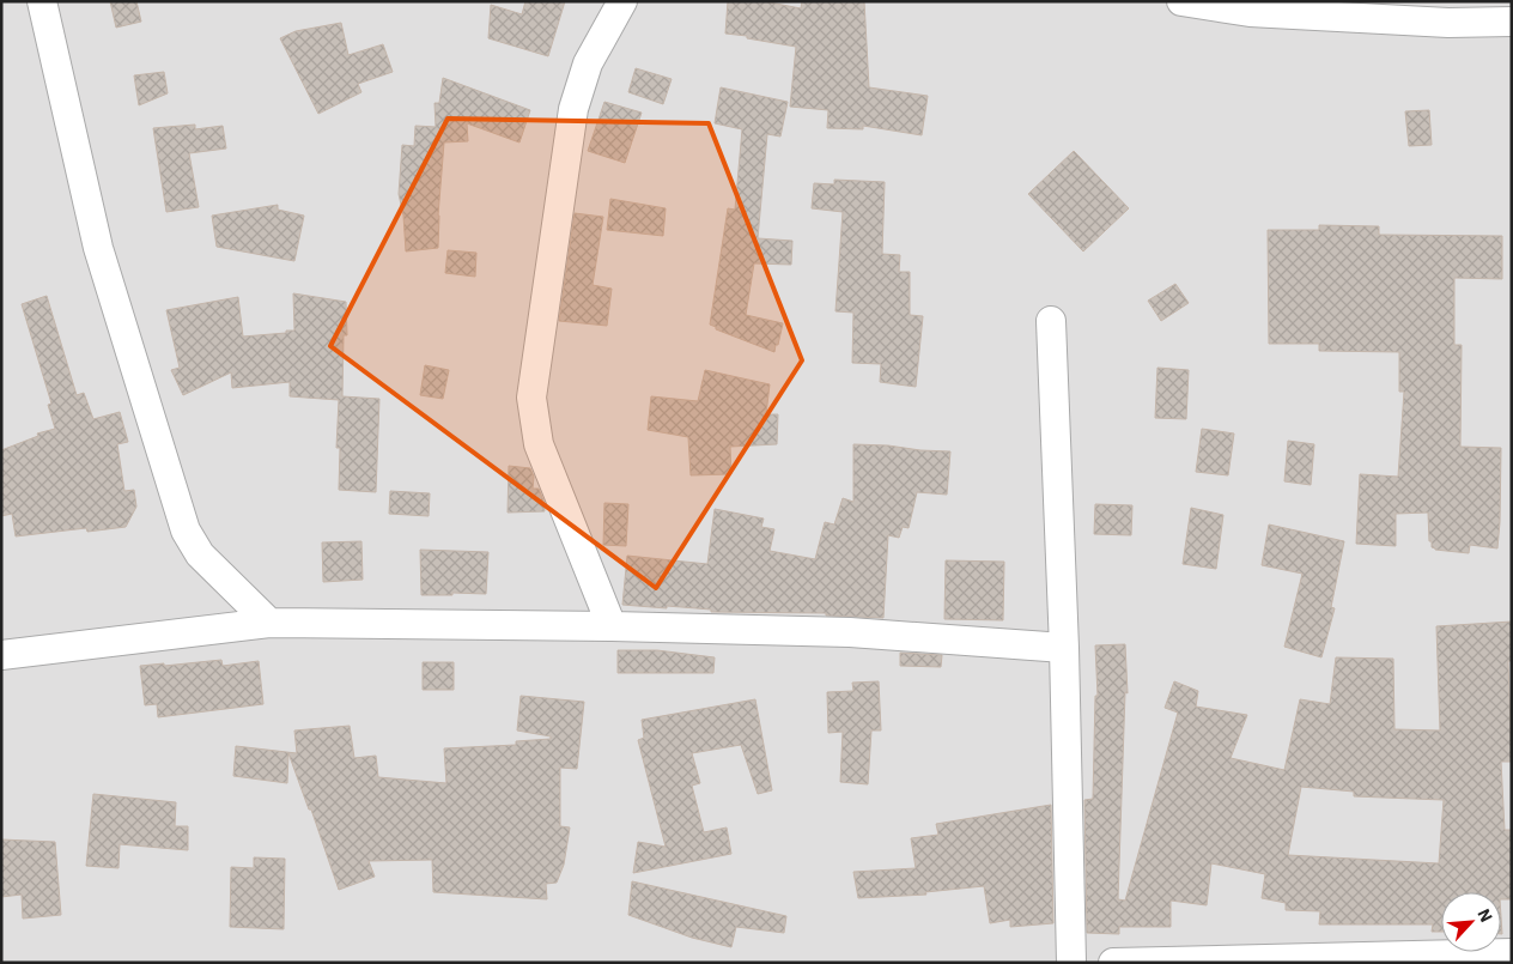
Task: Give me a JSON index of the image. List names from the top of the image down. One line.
{"north":"top right"}
